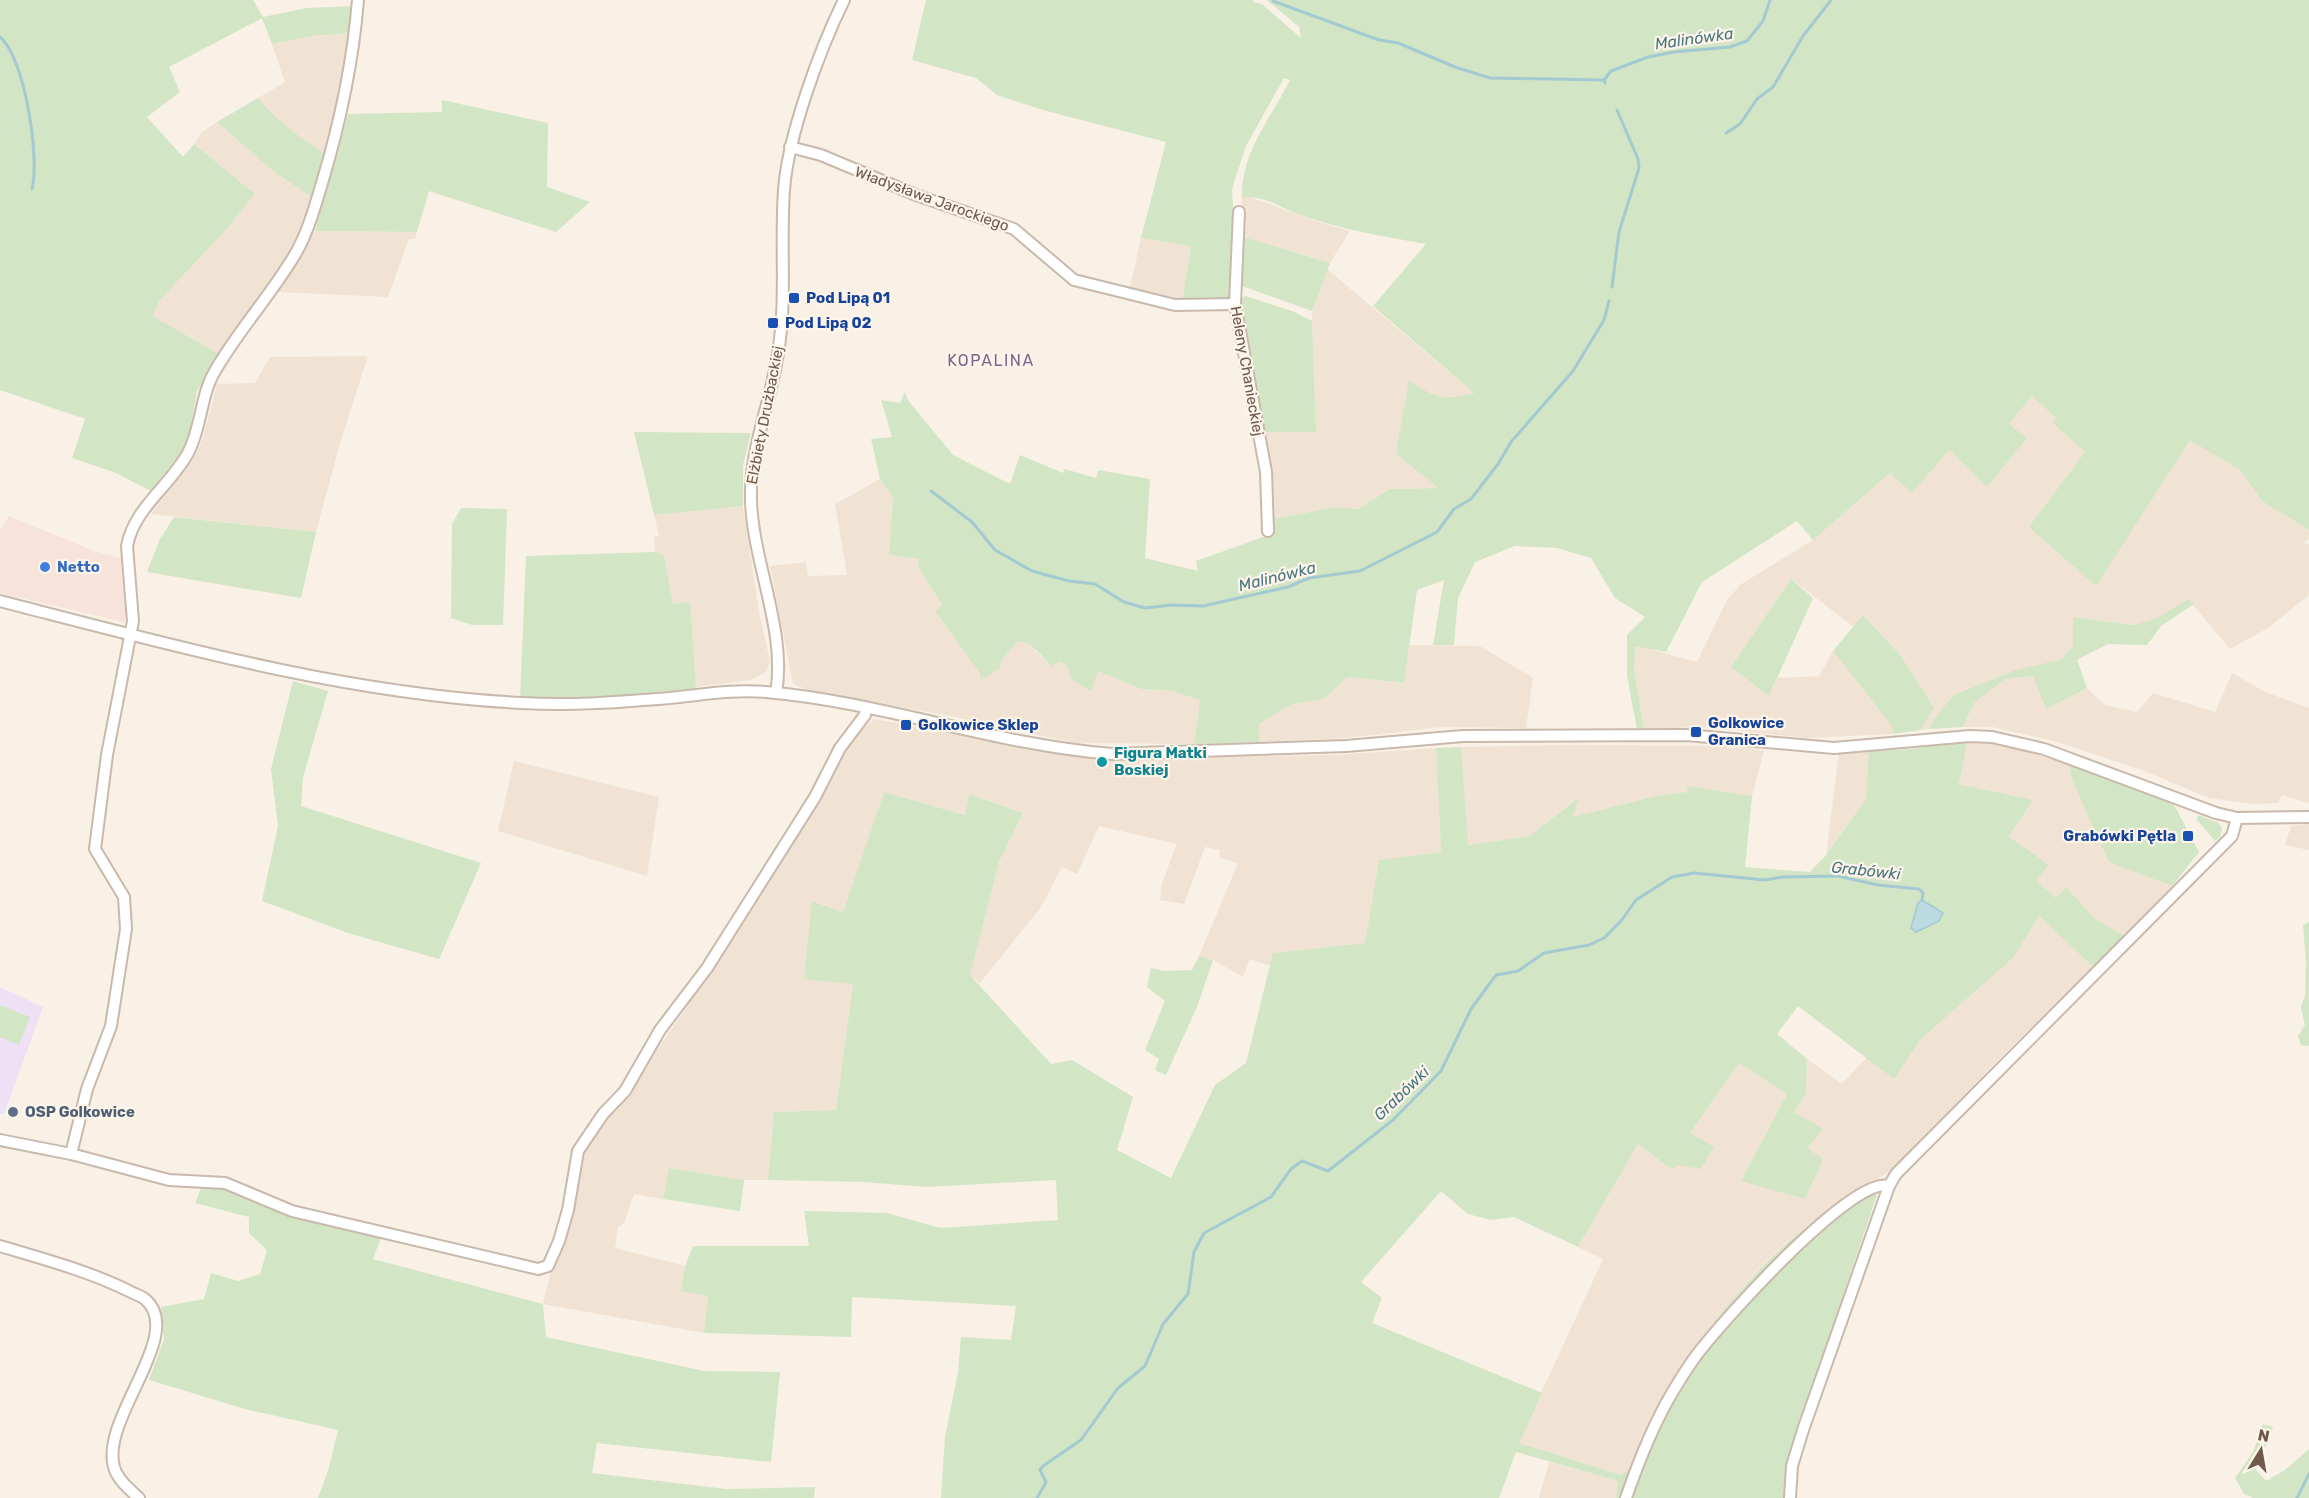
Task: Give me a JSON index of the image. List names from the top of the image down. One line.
{"streets":{"street":["Władysława Jarockiego","Heleny Chanieckiej","Elżbiety Drużbackiej"]},"crossings":[["Władysława Jarockiego","Heleny Chanieckiej"],["Władysława Jarockiego","Elżbiety Drużbackiej"]],"districts":["KOPALINA"],"water":["Malinówka","Grabówki"],"places":{"transit":["Pod Lipą 01","Pod Lipą 02","Golkowice Sklep","Golkowice Granica","Grabówki Pętla"],"other":["Netto","Figura Matki Boskiej","OSP Golkowice"]},"north":"top"}
